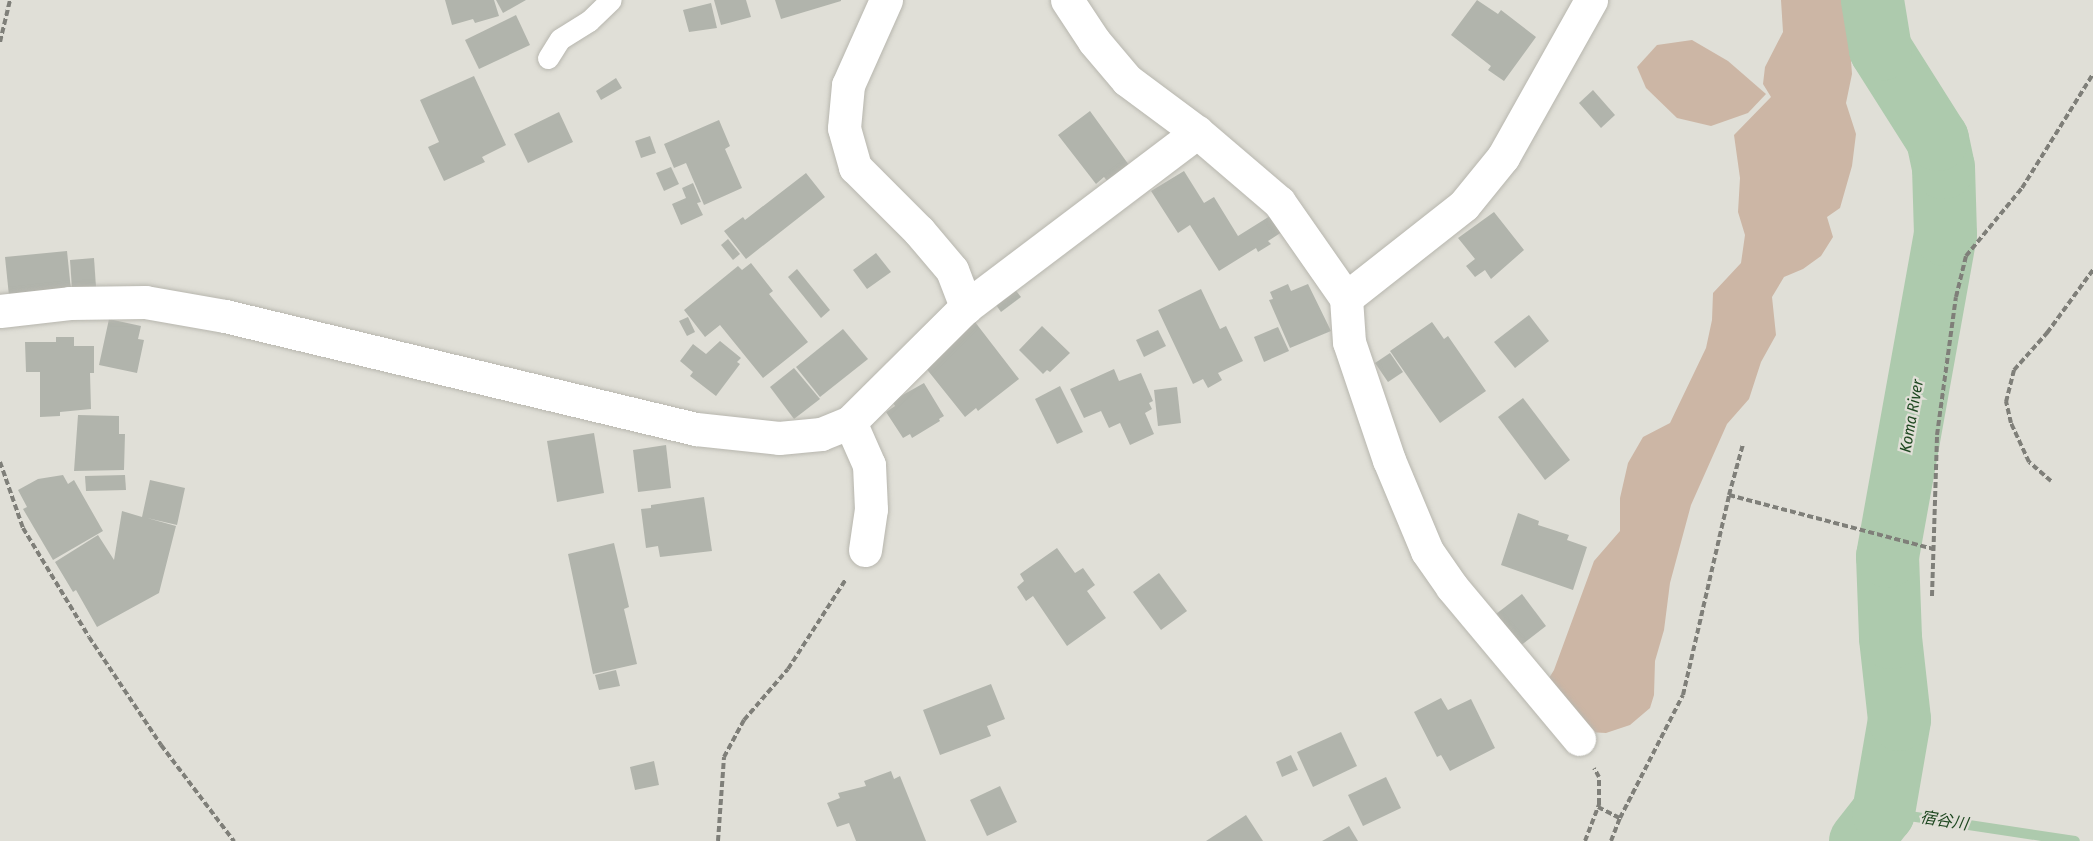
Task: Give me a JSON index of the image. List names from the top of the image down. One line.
{"water":["Koma River","宿谷川"]}
